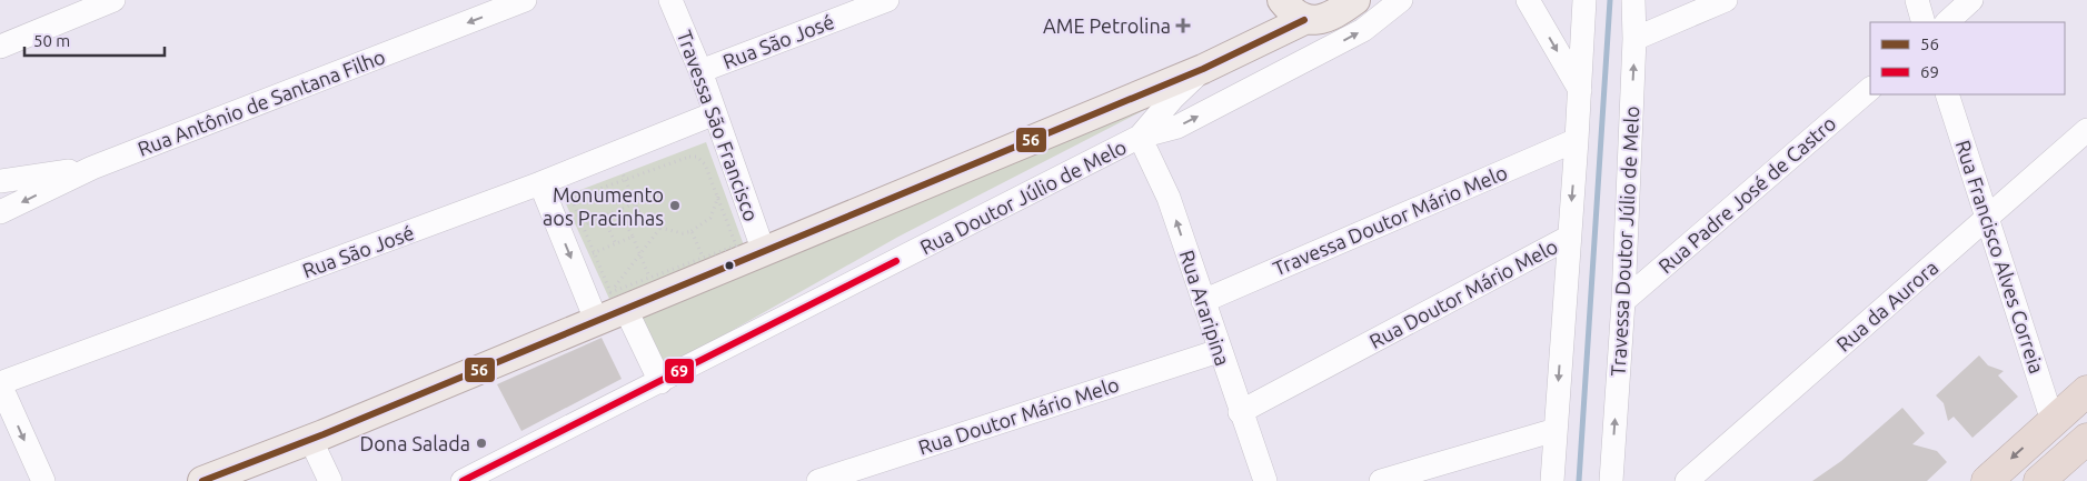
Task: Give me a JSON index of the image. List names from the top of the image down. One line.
{"streets":{"street":["Rua São José","Rua Antônio de Santana Filho","Travessa São Francisco","Rua Padre José de Castro","Rua Doutor Júlio de Melo","Travessa Doutor Mário Melo","Travessa Doutor Júlio de Melo","Rua Francisco Alves Correia","Rua Doutor Mário Melo","Rua da Aurora","Rua Araripina"]},"crossings":[["Rua São José","Travessa São Francisco"],["Rua Padre José de Castro","Travessa Doutor Júlio de Melo"],["Rua Doutor Júlio de Melo","Rua Araripina"],["Travessa Doutor Mário Melo","Rua Araripina"],["Rua Francisco Alves Correia","Rua da Aurora"],["Rua Doutor Mário Melo","Rua Araripina"]],"one_way":["Rua Araripina"],"places":{"health":["AME Petrolina"],"other":["Monumento aos Pracinhas","Dona Salada"]},"lines":["transit line 56","transit line 69"],"legend":["56","69"],"scale_bar":"50 m"}
